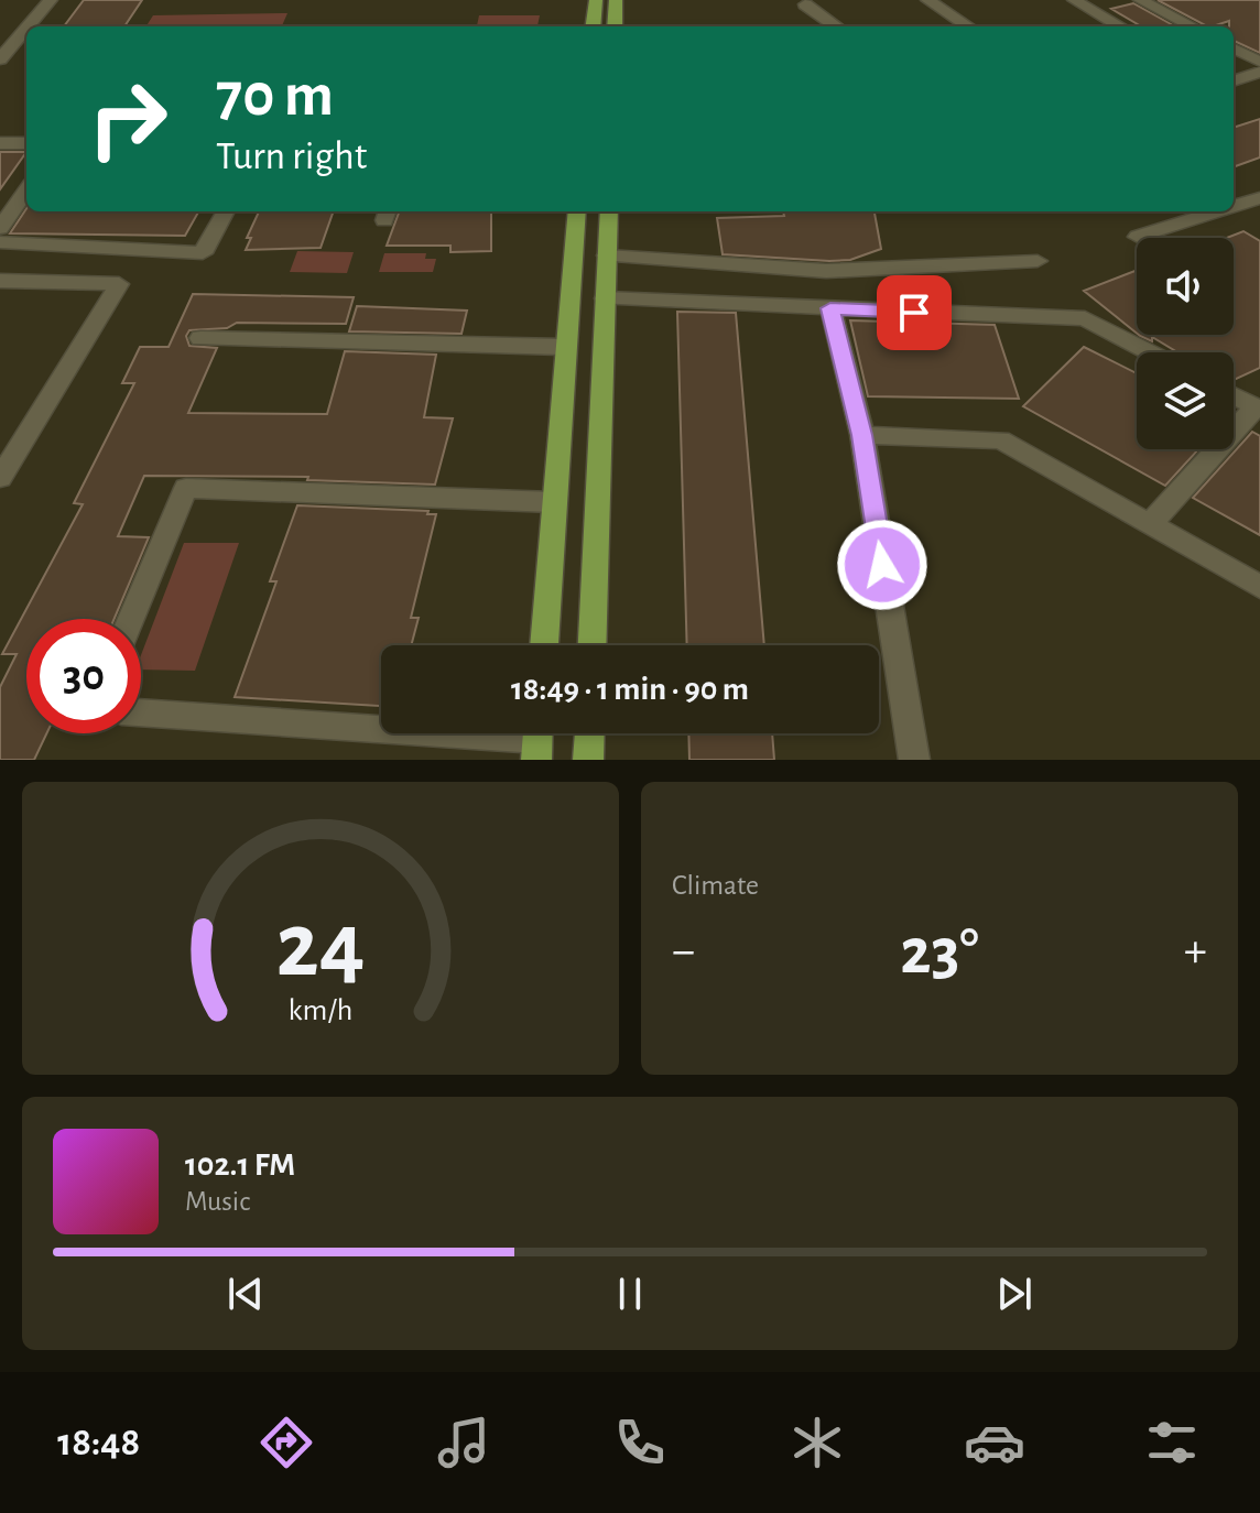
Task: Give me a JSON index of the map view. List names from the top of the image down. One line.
{"page":{"turn":["70 m","Turn right"],"limit":"30","trip":"18:49 · 1 min · 90 m","tile":"Climate","heat":["−","23°","+"],"song":["102.1 FM","Music"],"tabs":"18:48","gauge":["24","km/h"]}}
